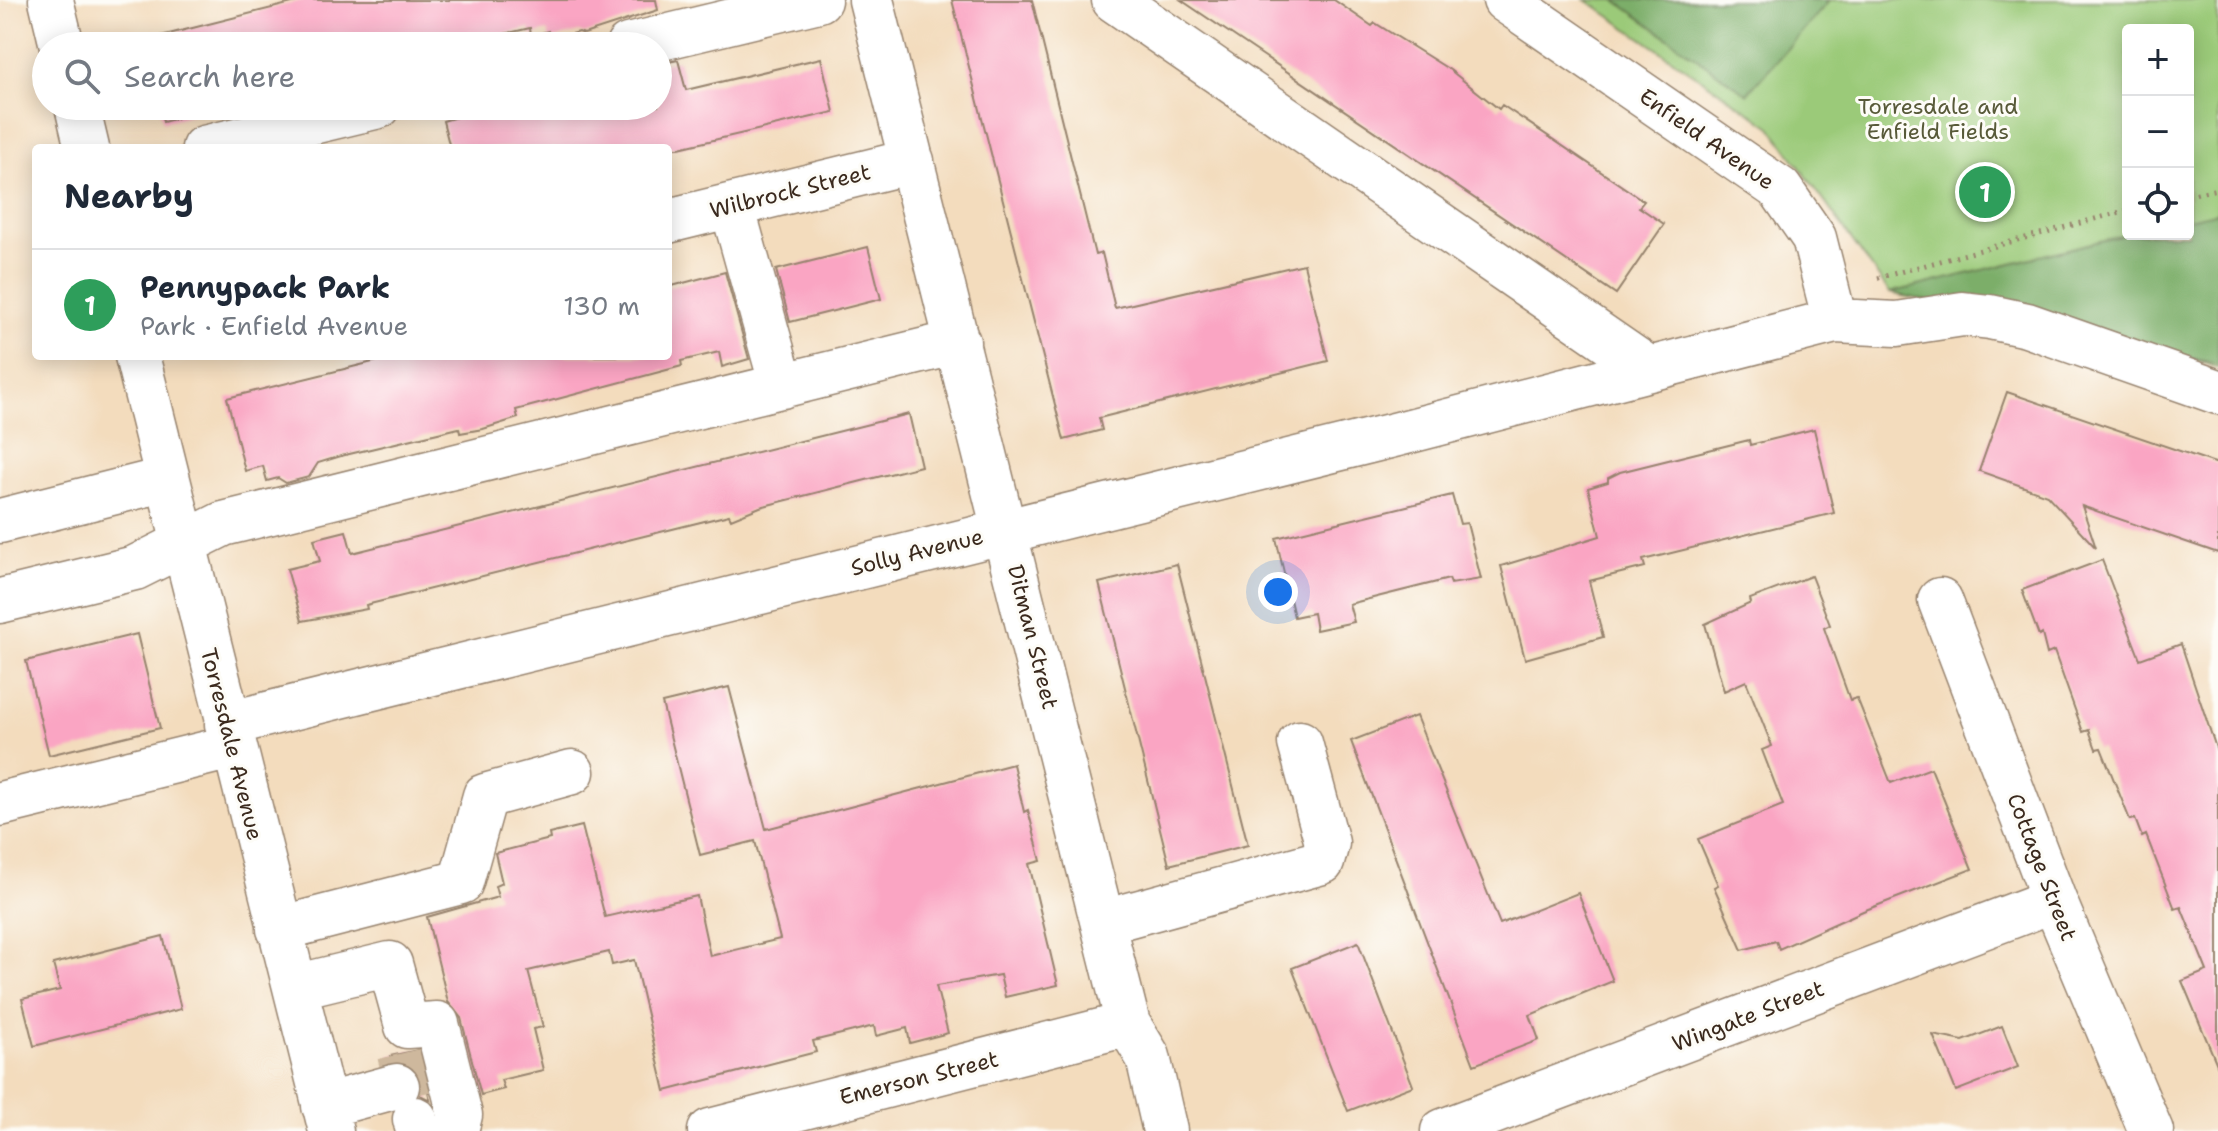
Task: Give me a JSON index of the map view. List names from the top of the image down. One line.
{"streets":{"street":["Enfield Avenue","Wilbrock Street","Solly Avenue","Ditman Street","Torresdale Avenue","Cottage Street","Wingate Street","Emerson Street"]},"crossings":[["Wilbrock Street","Ditman Street"],["Solly Avenue","Ditman Street"],["Solly Avenue","Torresdale Avenue"],["Ditman Street","Emerson Street"],["Cottage Street","Wingate Street"]],"parks":["Torresdale and Enfield Fields"],"page":{"map_buttons":["+","−"],"search":"Search here","heading":"Nearby","pins":"1","list":[{"mark":"1","name":"Pennypack Park","note":"Park · Enfield Avenue","value":"130 m"}]}}
